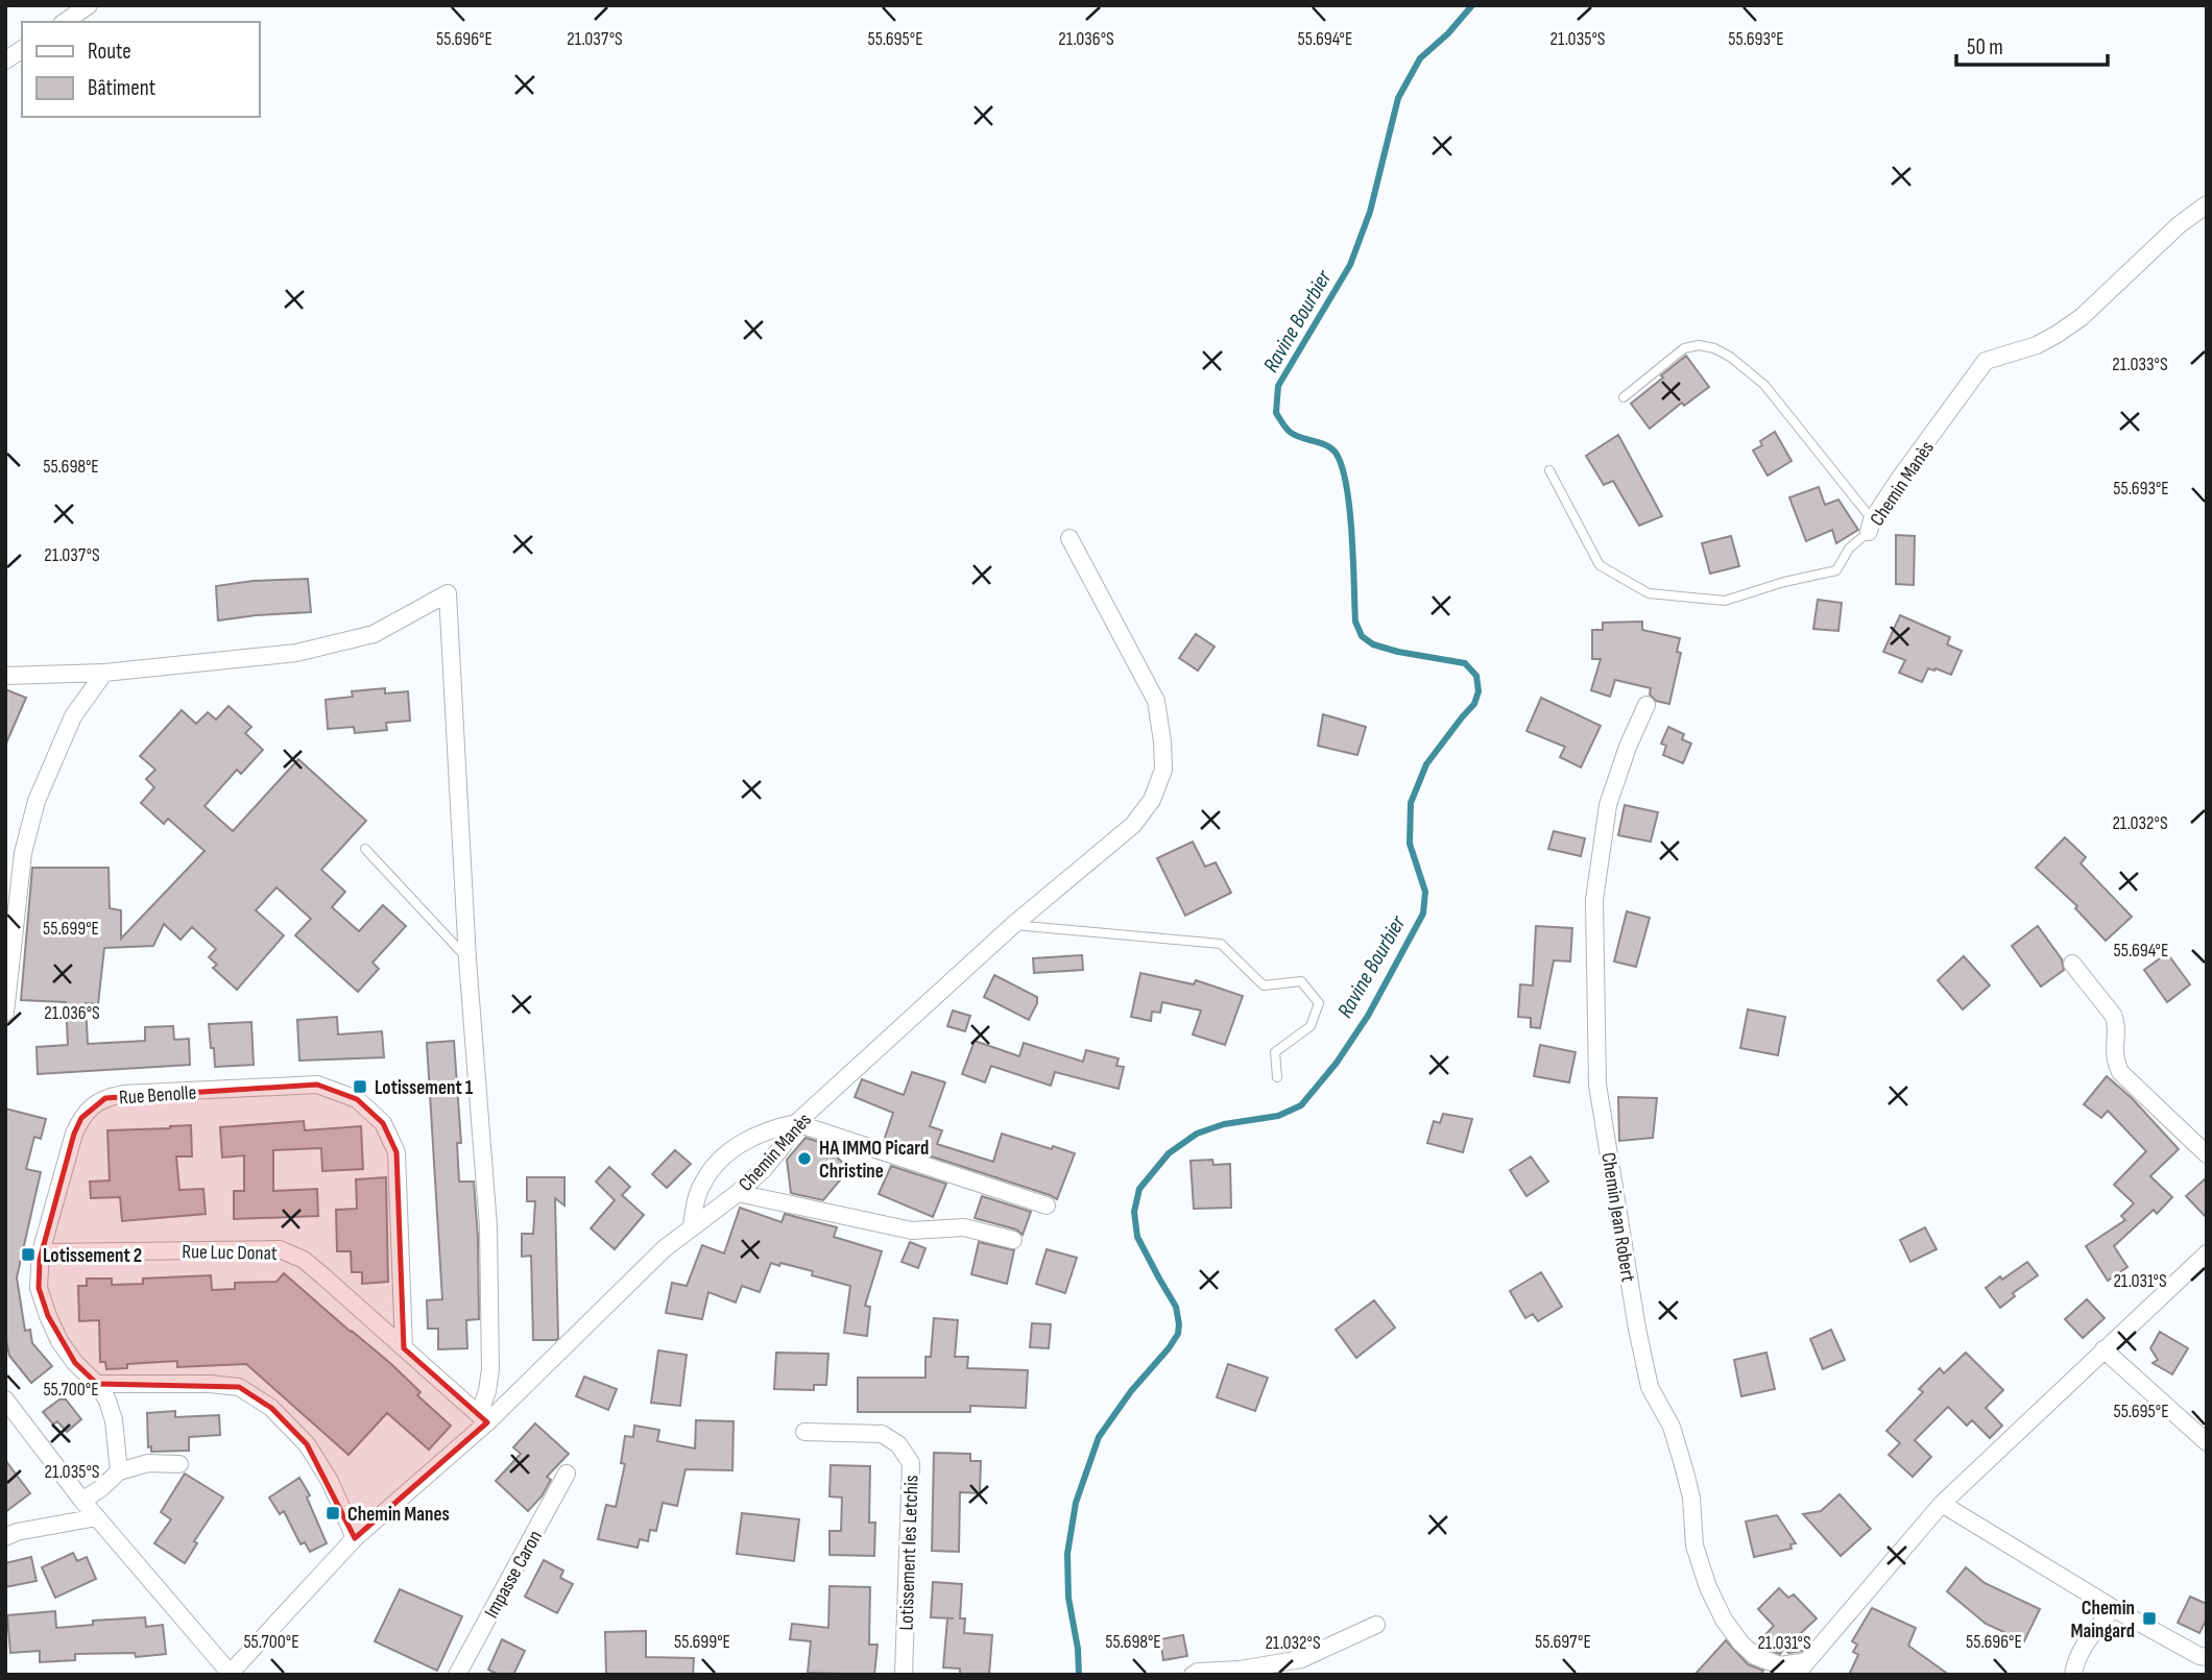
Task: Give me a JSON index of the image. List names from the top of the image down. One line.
{"streets":{"street":["Chemin Manès","Rue Benolle","Chemin Jean Robert","Rue Luc Donat","Lotissement les Letchis","Impasse Caron"]},"crossings":[["Chemin Manès","Rue Luc Donat"],["Rue Benolle","Rue Luc Donat"]],"water":["Ravine Bourbier"],"places":{"transit":["Lotissement 1","Lotissement 2","Chemin Manes","Chemin Maingard"],"other":["HA IMMO Picard Christine"]},"legend":["Route","Bâtiment"],"scale_bar":"50 m","coordinates":["21.037°S","21.036°S","21.035°S","55.696°E","55.695°E","55.694°E","55.693°E","21.033°S","55.698°E","21.032°S","55.699°E","21.031°S","55.700°E","55.697°E"]}
